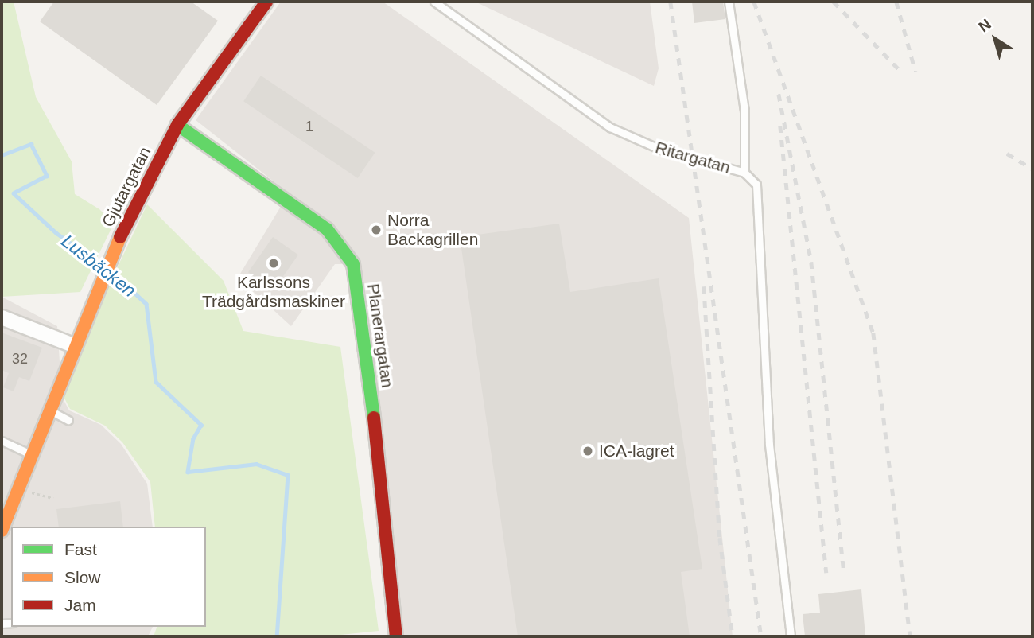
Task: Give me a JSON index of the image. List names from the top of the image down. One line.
{"streets":{"street":["Gjutargatan","Planerargatan"],"lane":["Ritargatan"]},"crossings":[["Gjutargatan","Planerargatan"]],"water":["Lusbäcken"],"places":["Norra Backagrillen","Karlssons Trädgårdsmaskiner","ICA-lagret"],"house_numbers":["1","32"],"legend":["Fast","Slow","Jam"],"north":"top left"}
